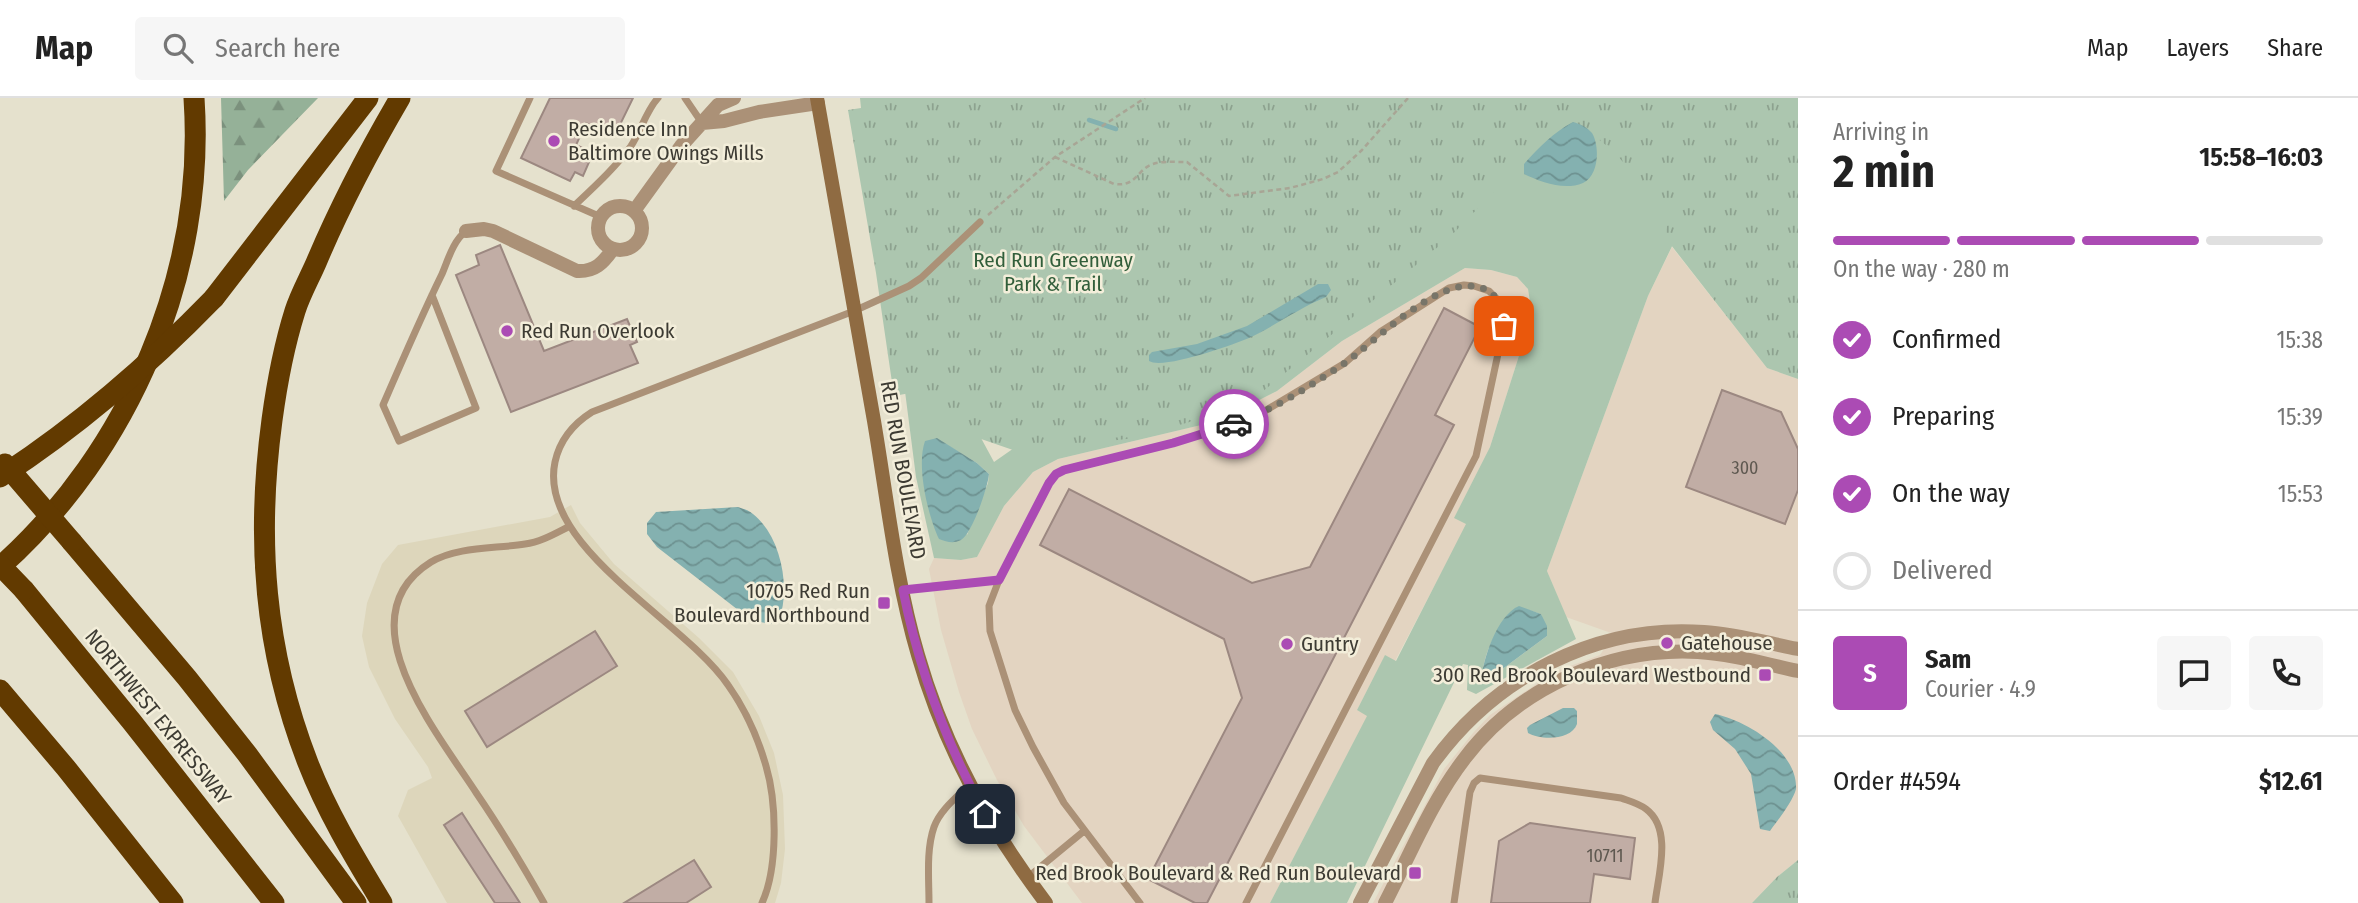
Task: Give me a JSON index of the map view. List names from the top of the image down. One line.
{"streets":{"highway":["NORTHWEST EXPRESSWAY"],"main road":["RED RUN BOULEVARD"]},"parks":["Red Run Greenway Park & Trail"],"places":{"other":["Residence Inn Baltimore Owings Mills","Red Run Overlook","Gatehouse","Guntry"],"transit":["10705 Red Run Boulevard Northbound","300 Red Brook Boulevard Westbound","Red Brook Boulevard & Red Run Boulevard"]},"house_numbers":["300","10711"],"page":{"header":"Map","search":"Search here","nav":["Map","Layers","Share"],"heading":["2 min","Arriving in","15:58–16:03"],"panel":["Sam","Courier · 4.9","Order #4594","$12.61"],"bar":"On the way · 280 m","list":[["Confirmed","15:38"],["Preparing","15:39"],["On the way","15:53"],"Delivered"],"round":"S"}}
